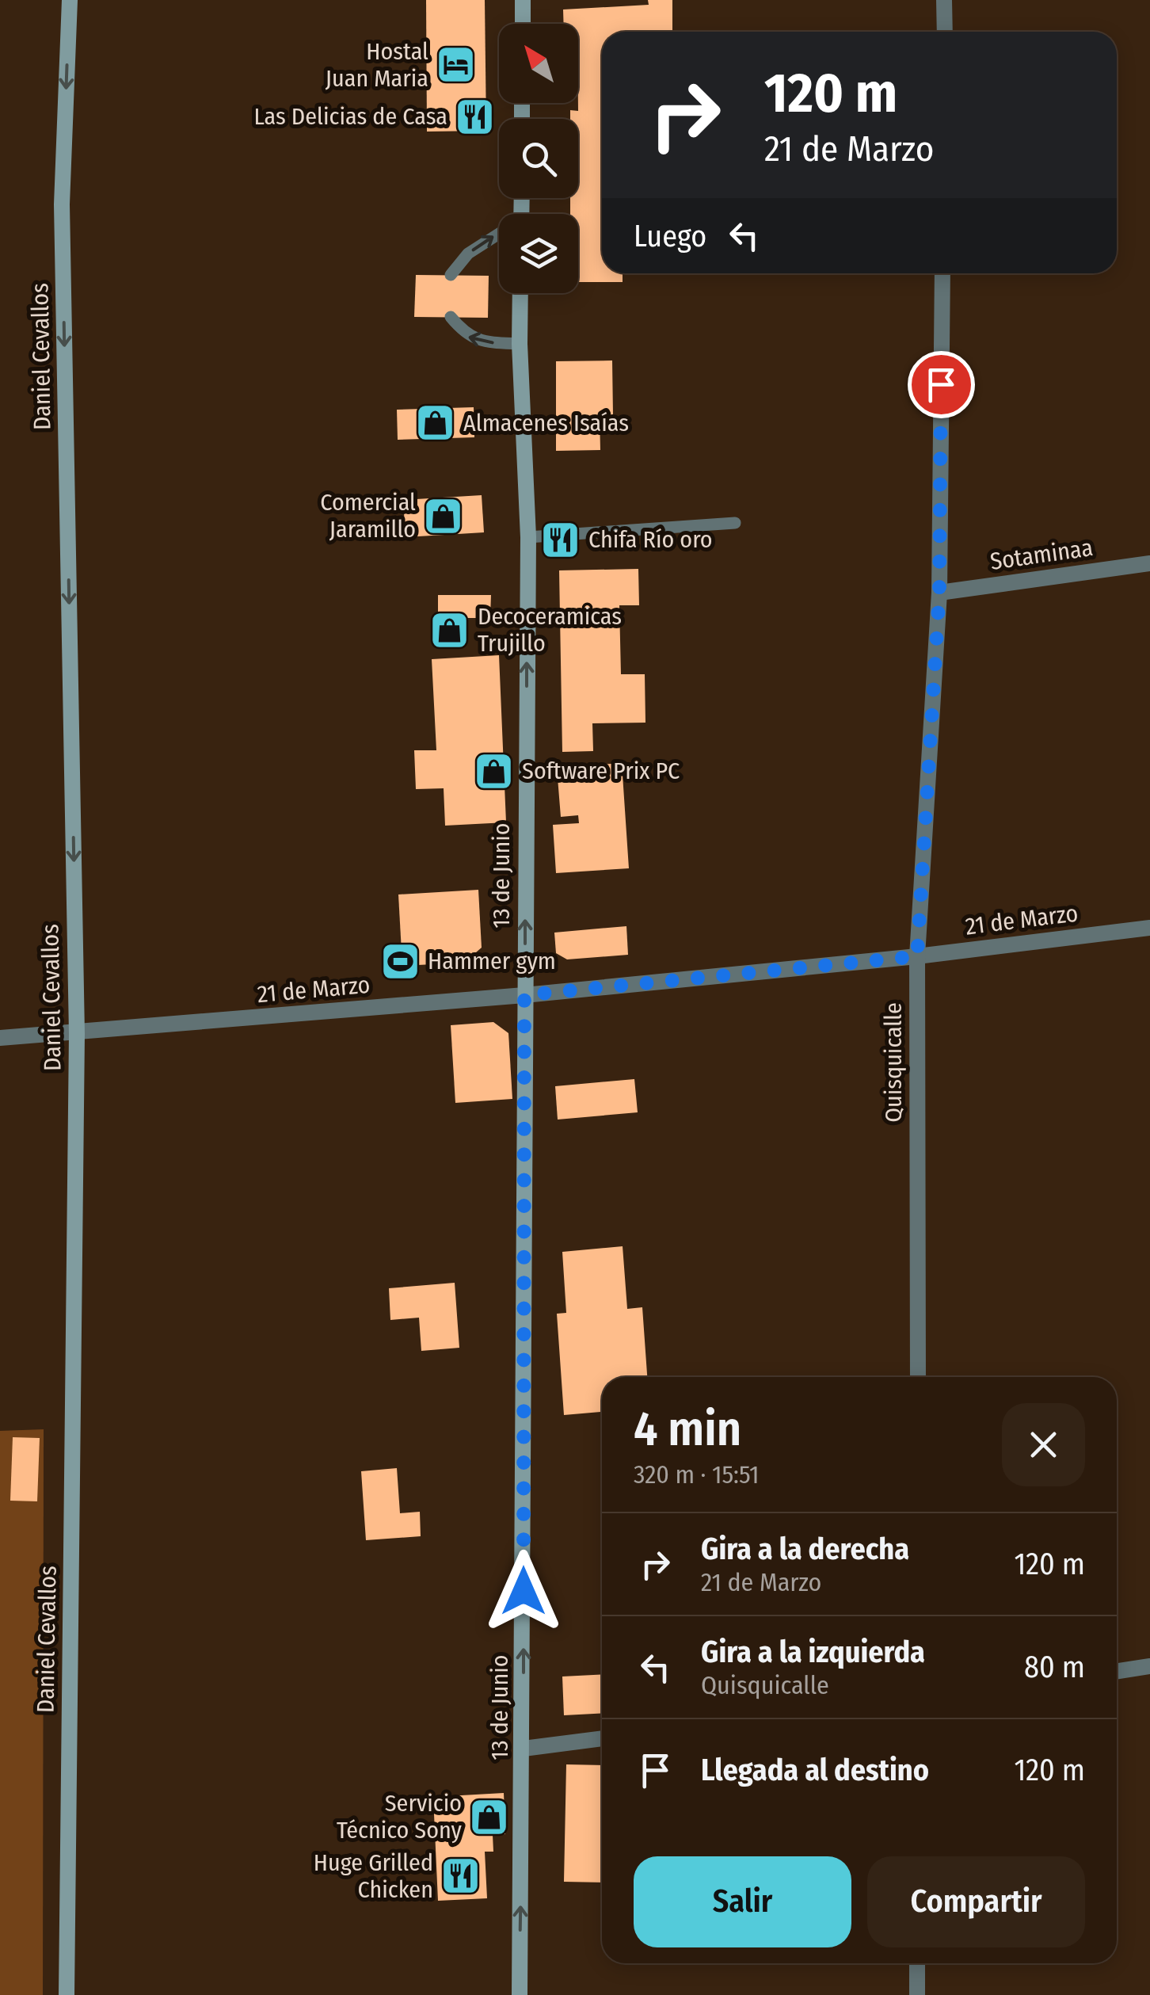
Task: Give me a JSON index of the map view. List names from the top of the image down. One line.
{"streets":{"main road":["Daniel Cevallos","13 de Junio"],"street":["Sotaminaa","21 de Marzo","Quisquicalle"]},"crossings":[["Daniel Cevallos","21 de Marzo"],["Sotaminaa","Quisquicalle"],["13 de Junio","21 de Marzo"],["21 de Marzo","Quisquicalle"]],"one_way":["Daniel Cevallos","13 de Junio"],"places":{"hotel":["Hostal Juan Maria"],"restaurant":["Las Delicias de Casa","Chifa Río oro","Huge Grilled Chicken"],"shop":["Almacenes Isaías","Comercial Jaramillo","Decoceramicas Trujillo","Software Prix PC","Servicio Técnico Sony"],"sports":["Hammer gym"]},"north":"top left","page":{"turn":["120 m","21 de Marzo"],"then":"Luego","heading":["4 min","320 m · 15:51"],"list":[{"name":"Gira a la derecha","note":"21 de Marzo","value":"120 m"},{"name":"Gira a la izquierda","note":"Quisquicalle","value":"80 m"},{"name":"Llegada al destino","value":"120 m"}],"buttons":["Salir","Compartir"]}}
